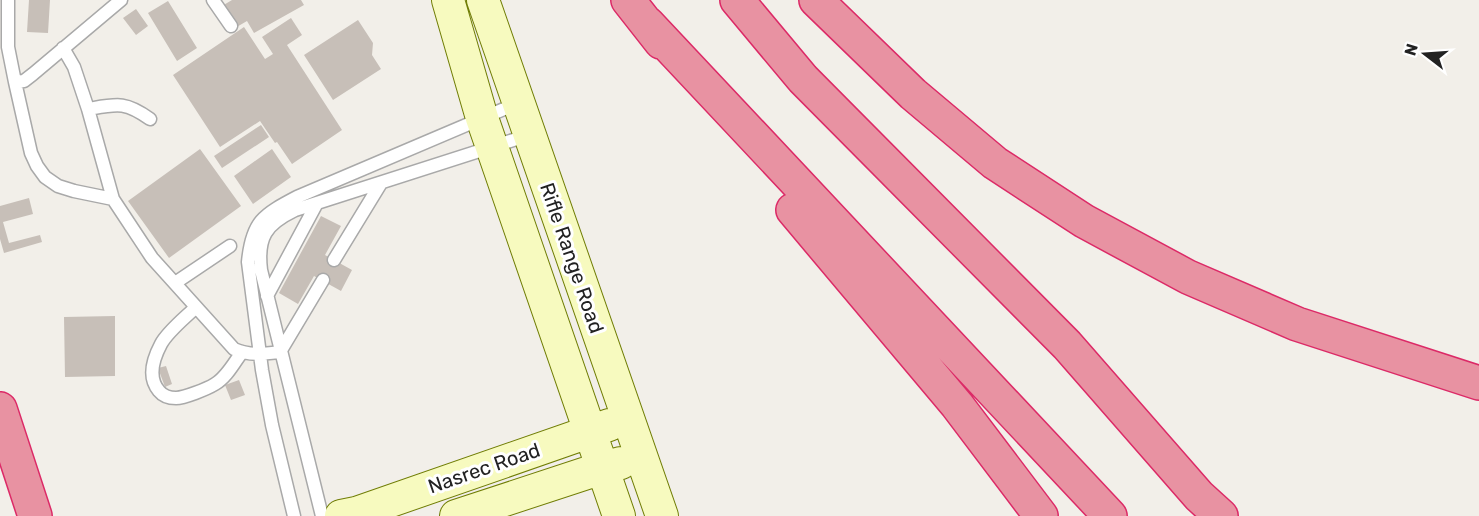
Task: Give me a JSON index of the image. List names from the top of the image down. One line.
{"streets":{"main road":["Rifle Range Road","Nasrec Road"]},"crossings":[["Rifle Range Road","Nasrec Road"]],"north":"left"}
